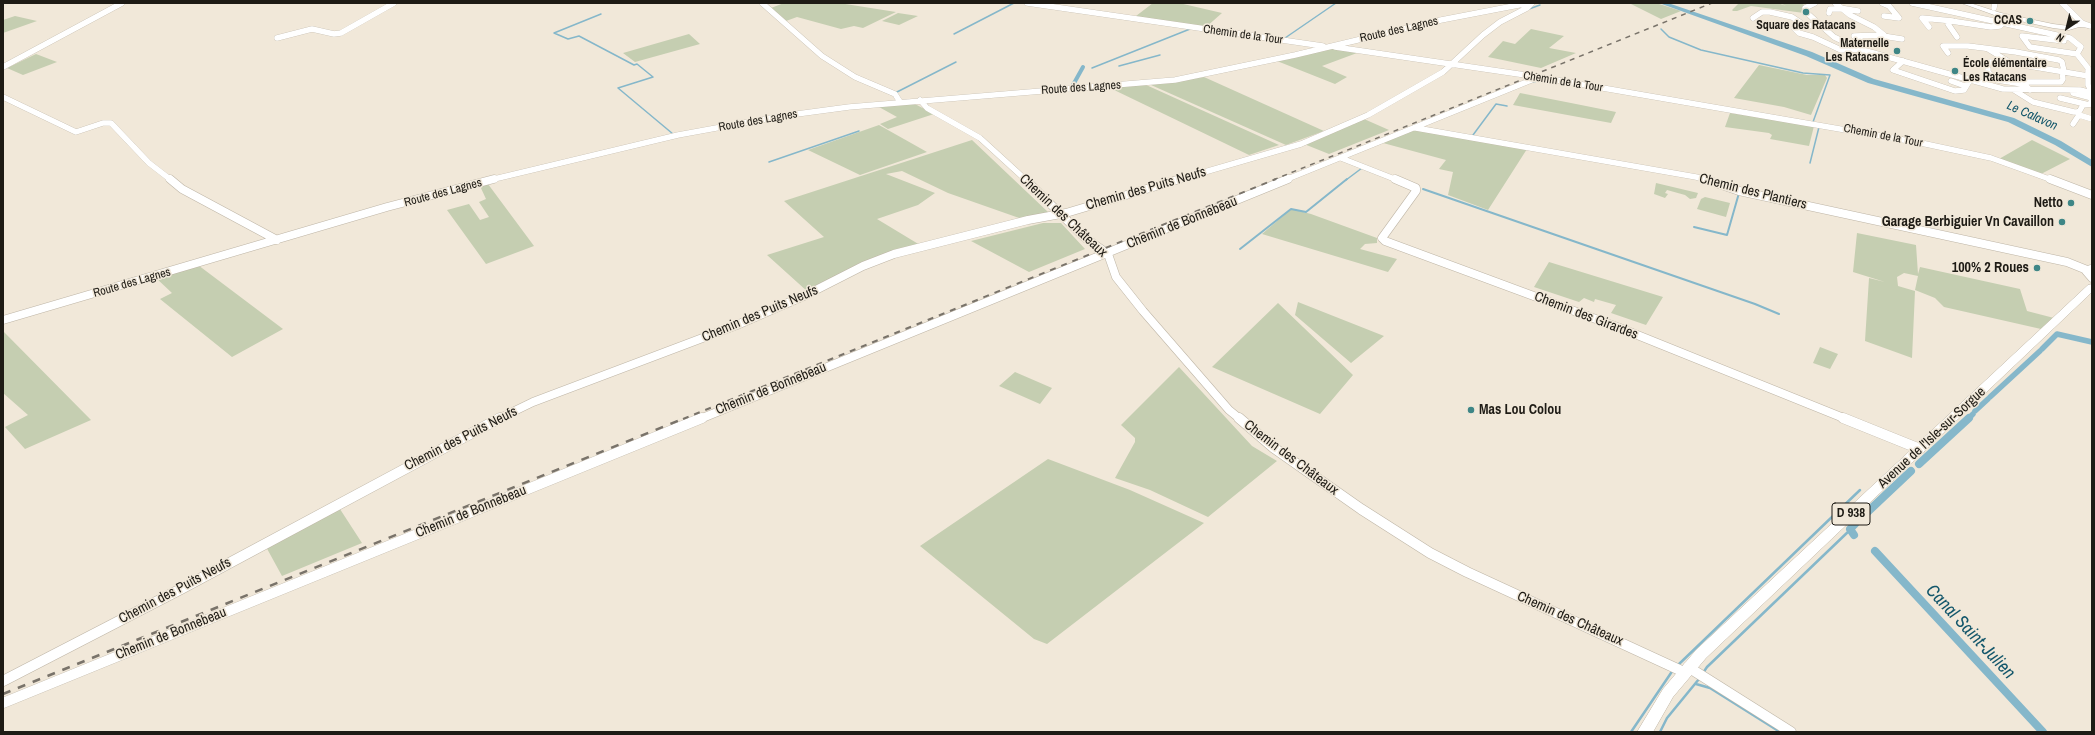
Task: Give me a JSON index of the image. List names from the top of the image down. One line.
{"streets":{"main road":["Avenue de l'Isle-sur-Sorgue","D 938"],"street":["Route des Lagnes","Chemin de la Tour","Chemin des Puits Neufs","Chemin des Plantiers","Chemin des Châteaux","Chemin de Bonnebeau","Chemin des Girardes"]},"crossings":[["Route des Lagnes","Chemin de la Tour"],["Route des Lagnes","Chemin des Puits Neufs"],["Route des Lagnes","Chemin des Châteaux"],["Chemin de la Tour","Chemin des Puits Neufs"],["Chemin de la Tour","Chemin de Bonnebeau"],["Chemin des Puits Neufs","Chemin des Châteaux"],["Chemin des Plantiers","Chemin de Bonnebeau"],["Chemin des Châteaux","Chemin de Bonnebeau"],["Chemin des Châteaux","Avenue de l'Isle-sur-Sorgue"],["Chemin de Bonnebeau","Chemin des Girardes"],["Chemin des Girardes","Avenue de l'Isle-sur-Sorgue"]],"water":["Le Calavon","Canal Saint-Julien"],"places":["Square des Ratacans","CCAS","Maternelle Les Ratacans","École élémentaire Les Ratacans","Netto","Garage Berbiguier Vn Cavaillon","100% 2 Roues","Mas Lou Colou"],"north":"bottom left"}
